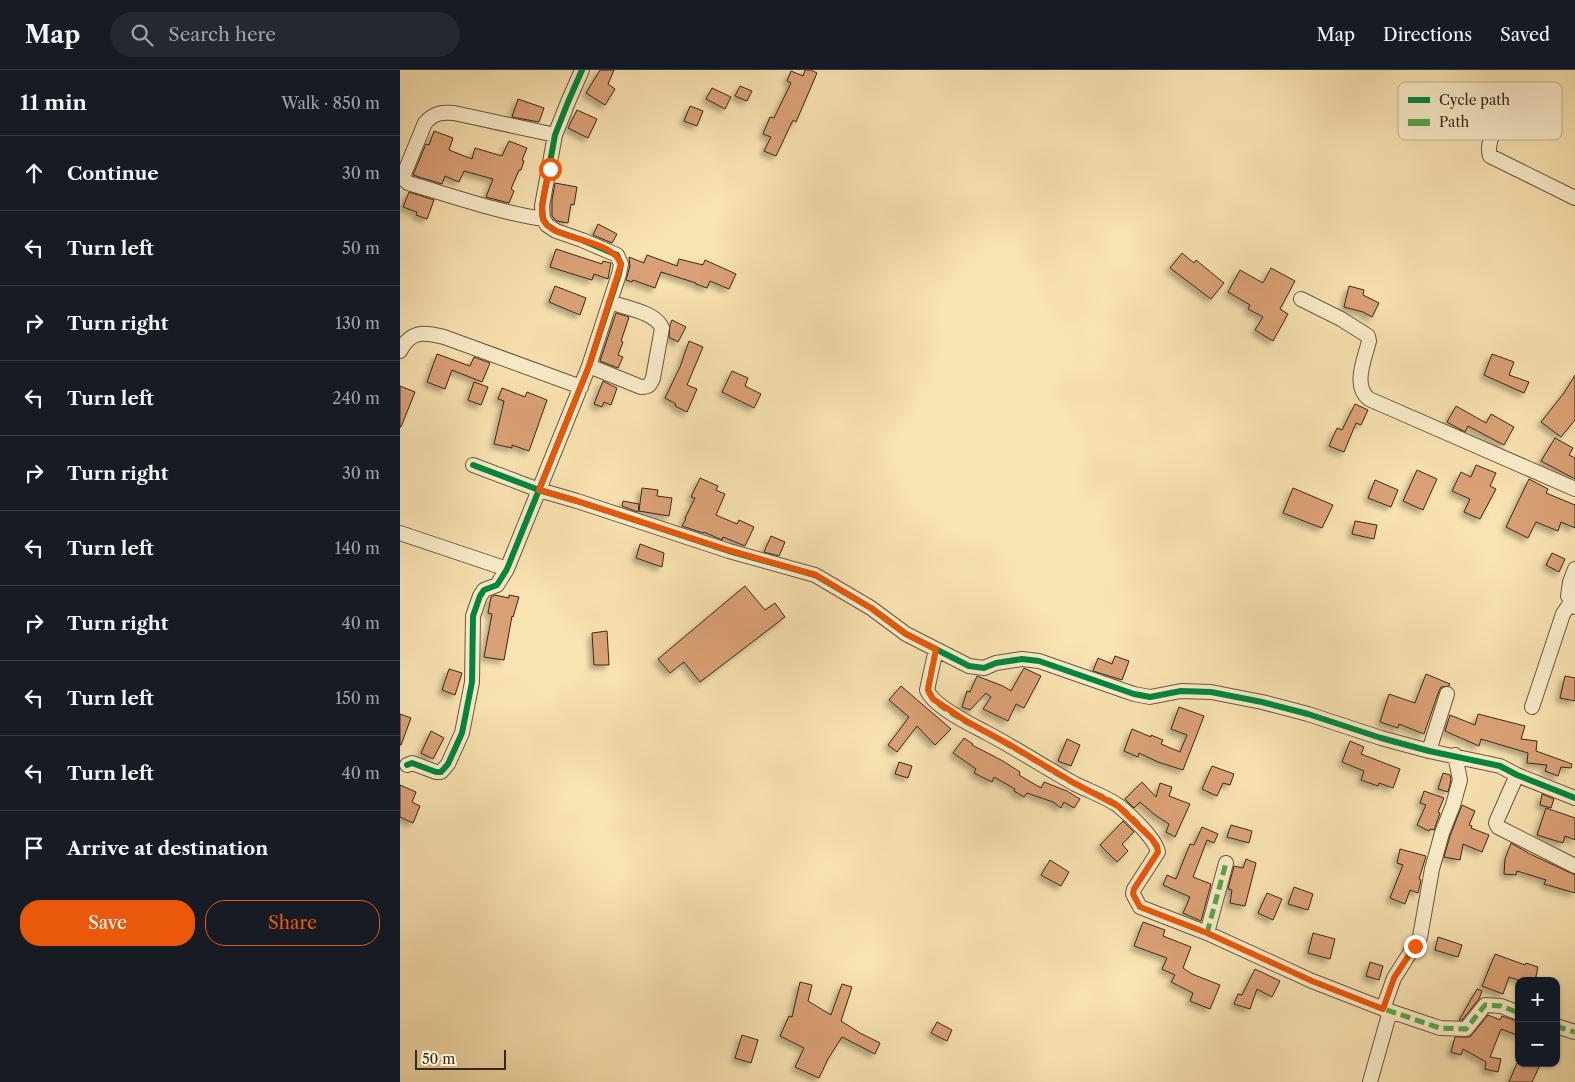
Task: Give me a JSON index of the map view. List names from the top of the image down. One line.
{"legend":["Cycle path","Path"],"scale_bar":"50 m","page":{"header":"Map","search":"Search here","nav":["Map","Directions","Saved"],"heading":["11 min","Walk · 850 m"],"list":[["Continue","30 m"],["Turn left","50 m"],["Turn right","130 m"],["Turn left","240 m"],["Turn right","30 m"],["Turn left","140 m"],["Turn right","40 m"],["Turn left","150 m"],["Turn left","40 m"],"Arrive at destination"],"buttons":["Save","Share"],"map_buttons":["+","−"],"scale":"50 m"}}
